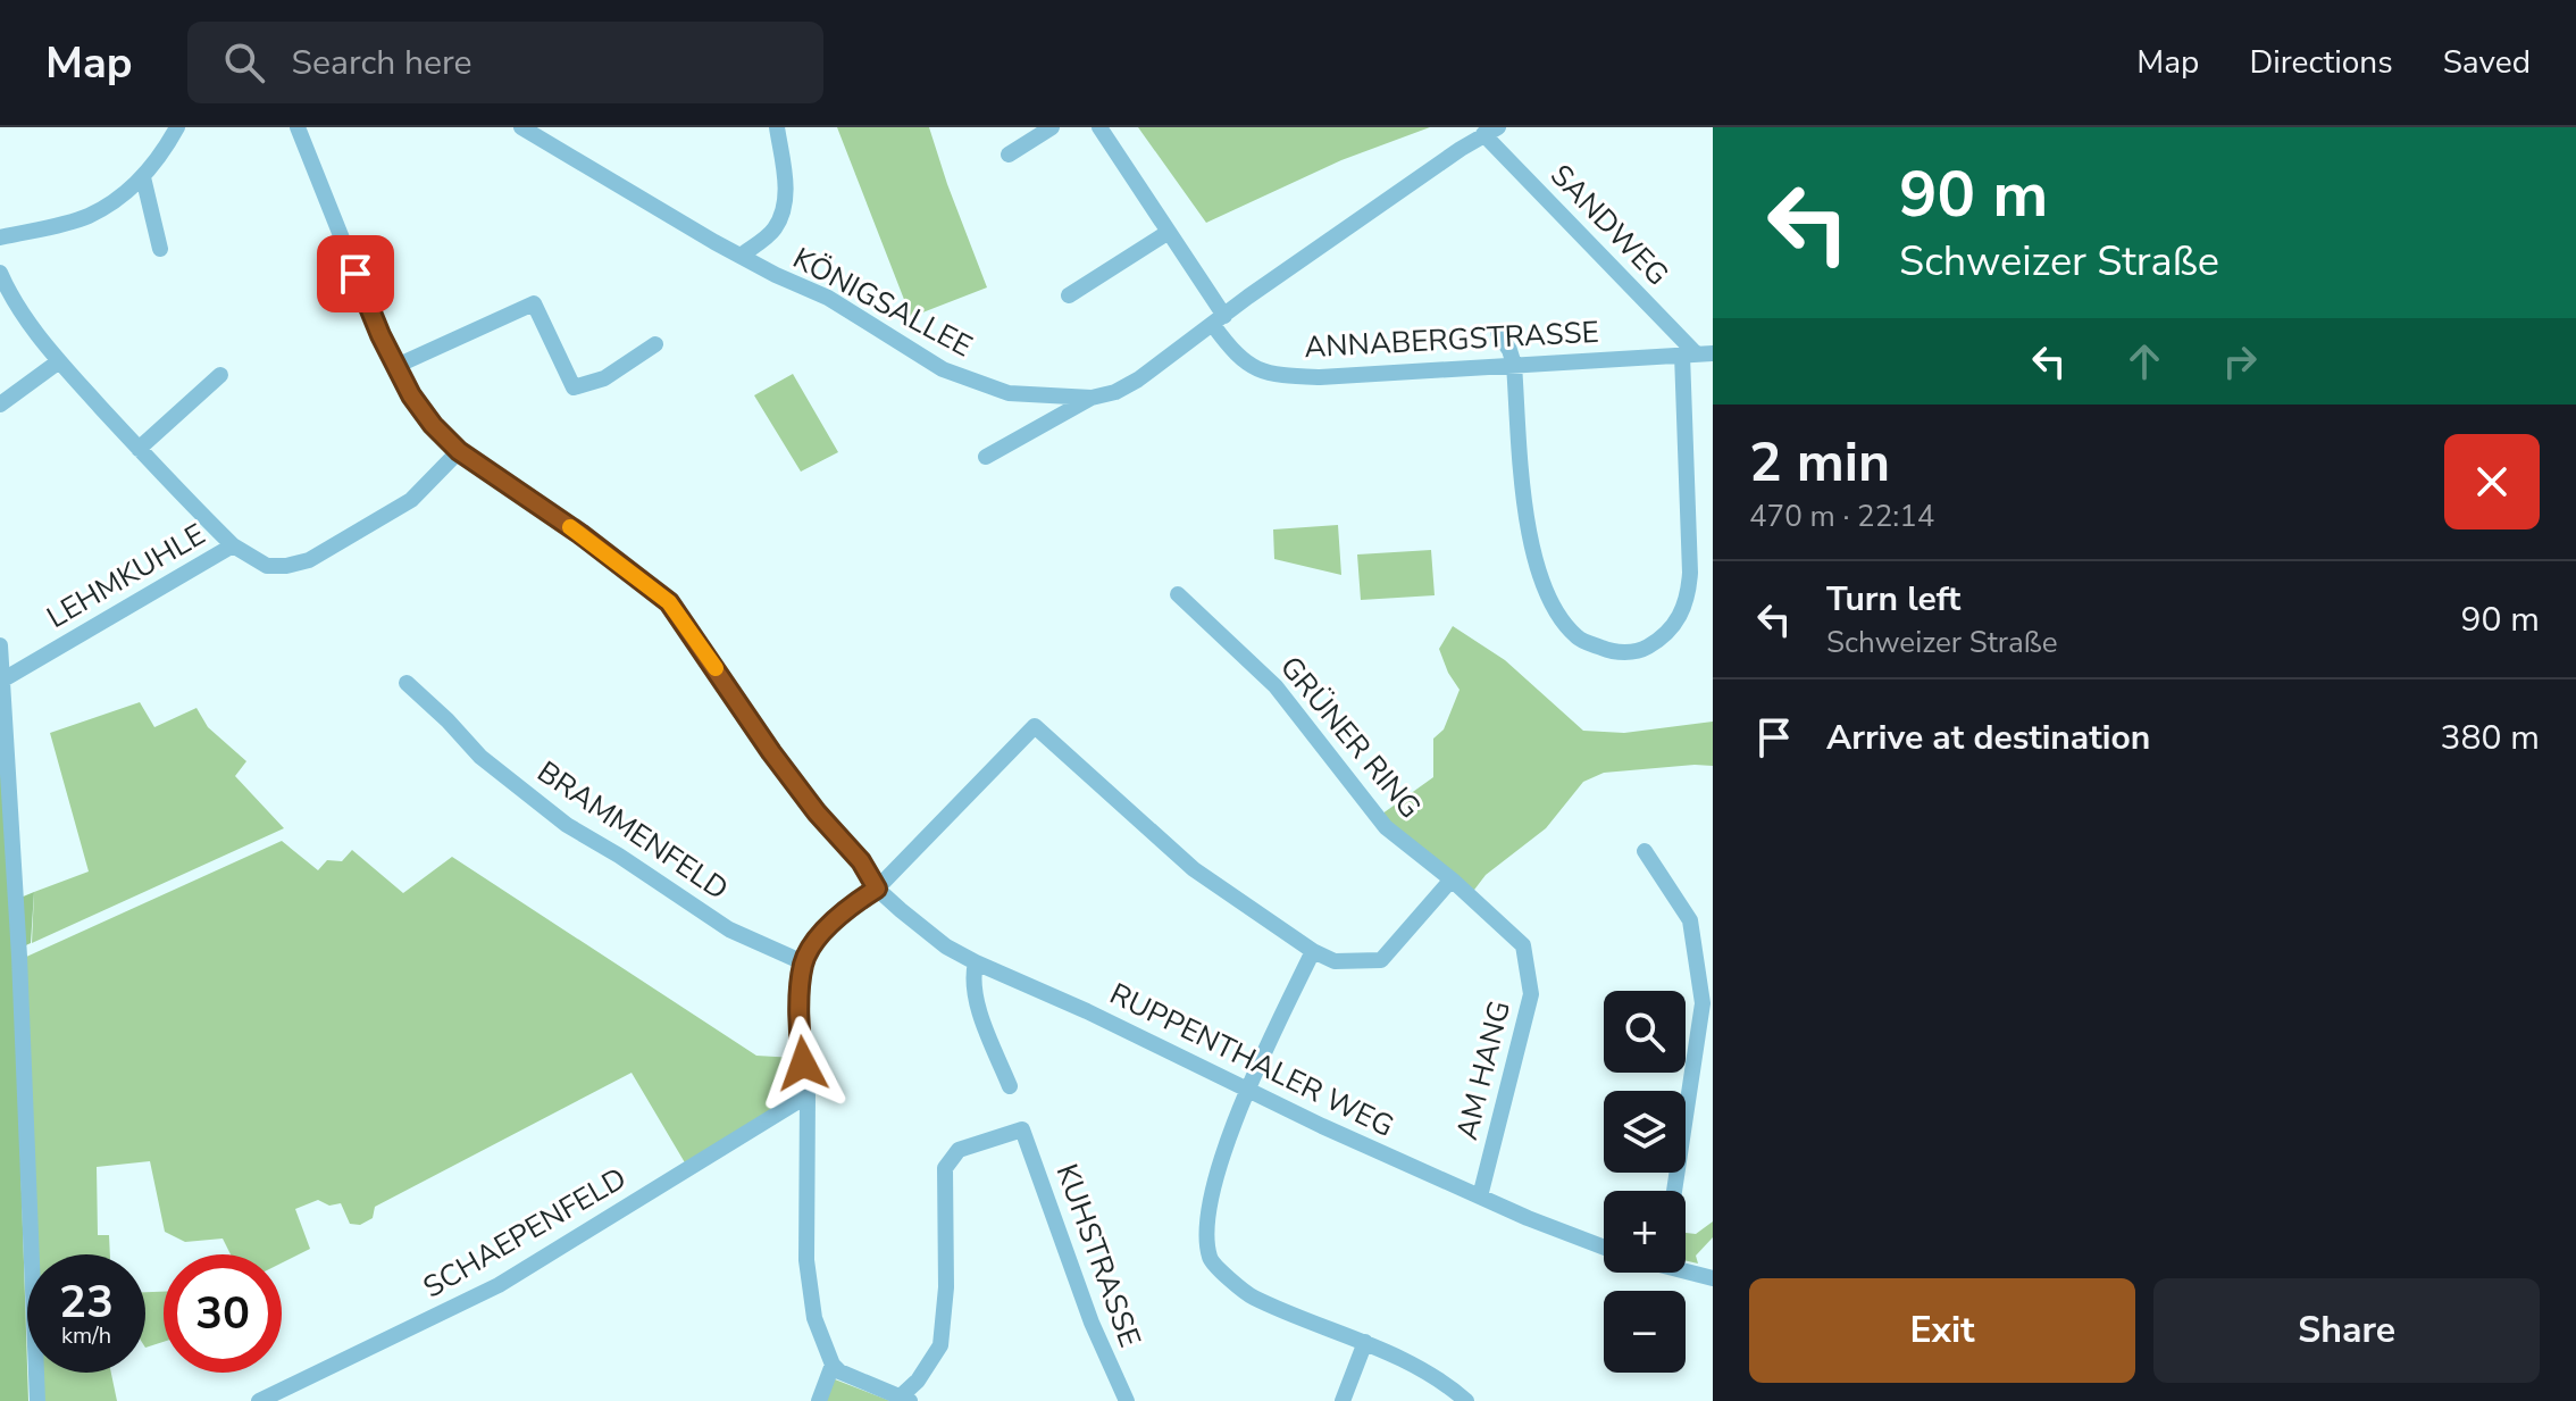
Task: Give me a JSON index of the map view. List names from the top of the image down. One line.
{"streets":{"street":["SANDWEG","KÖNIGSALLEE","ANNABERGSTRASSE","LEHMKUHLE","GRÜNER RING","BRAMMENFELD","RUPPENTHALER WEG","AM HANG","SCHAEPENFELD","KUHSTRASSE"]},"crossings":[["SANDWEG","KÖNIGSALLEE"],["SANDWEG","ANNABERGSTRASSE"],["KÖNIGSALLEE","ANNABERGSTRASSE"],["LEHMKUHLE","RUPPENTHALER WEG"],["GRÜNER RING","AM HANG"],["RUPPENTHALER WEG","AM HANG"]],"page":{"header":"Map","search":"Search here","nav":["Map","Directions","Saved"],"turn":["90 m","Schweizer Straße"],"heading":["2 min","470 m · 22:14"],"list":[{"name":"Turn left","note":"Schweizer Straße","value":"90 m"},{"name":"Arrive at destination","value":"380 m"}],"map_buttons":["+","−"],"speed":"23 km/h","limit":"30","buttons":["Exit","Share"]}}
